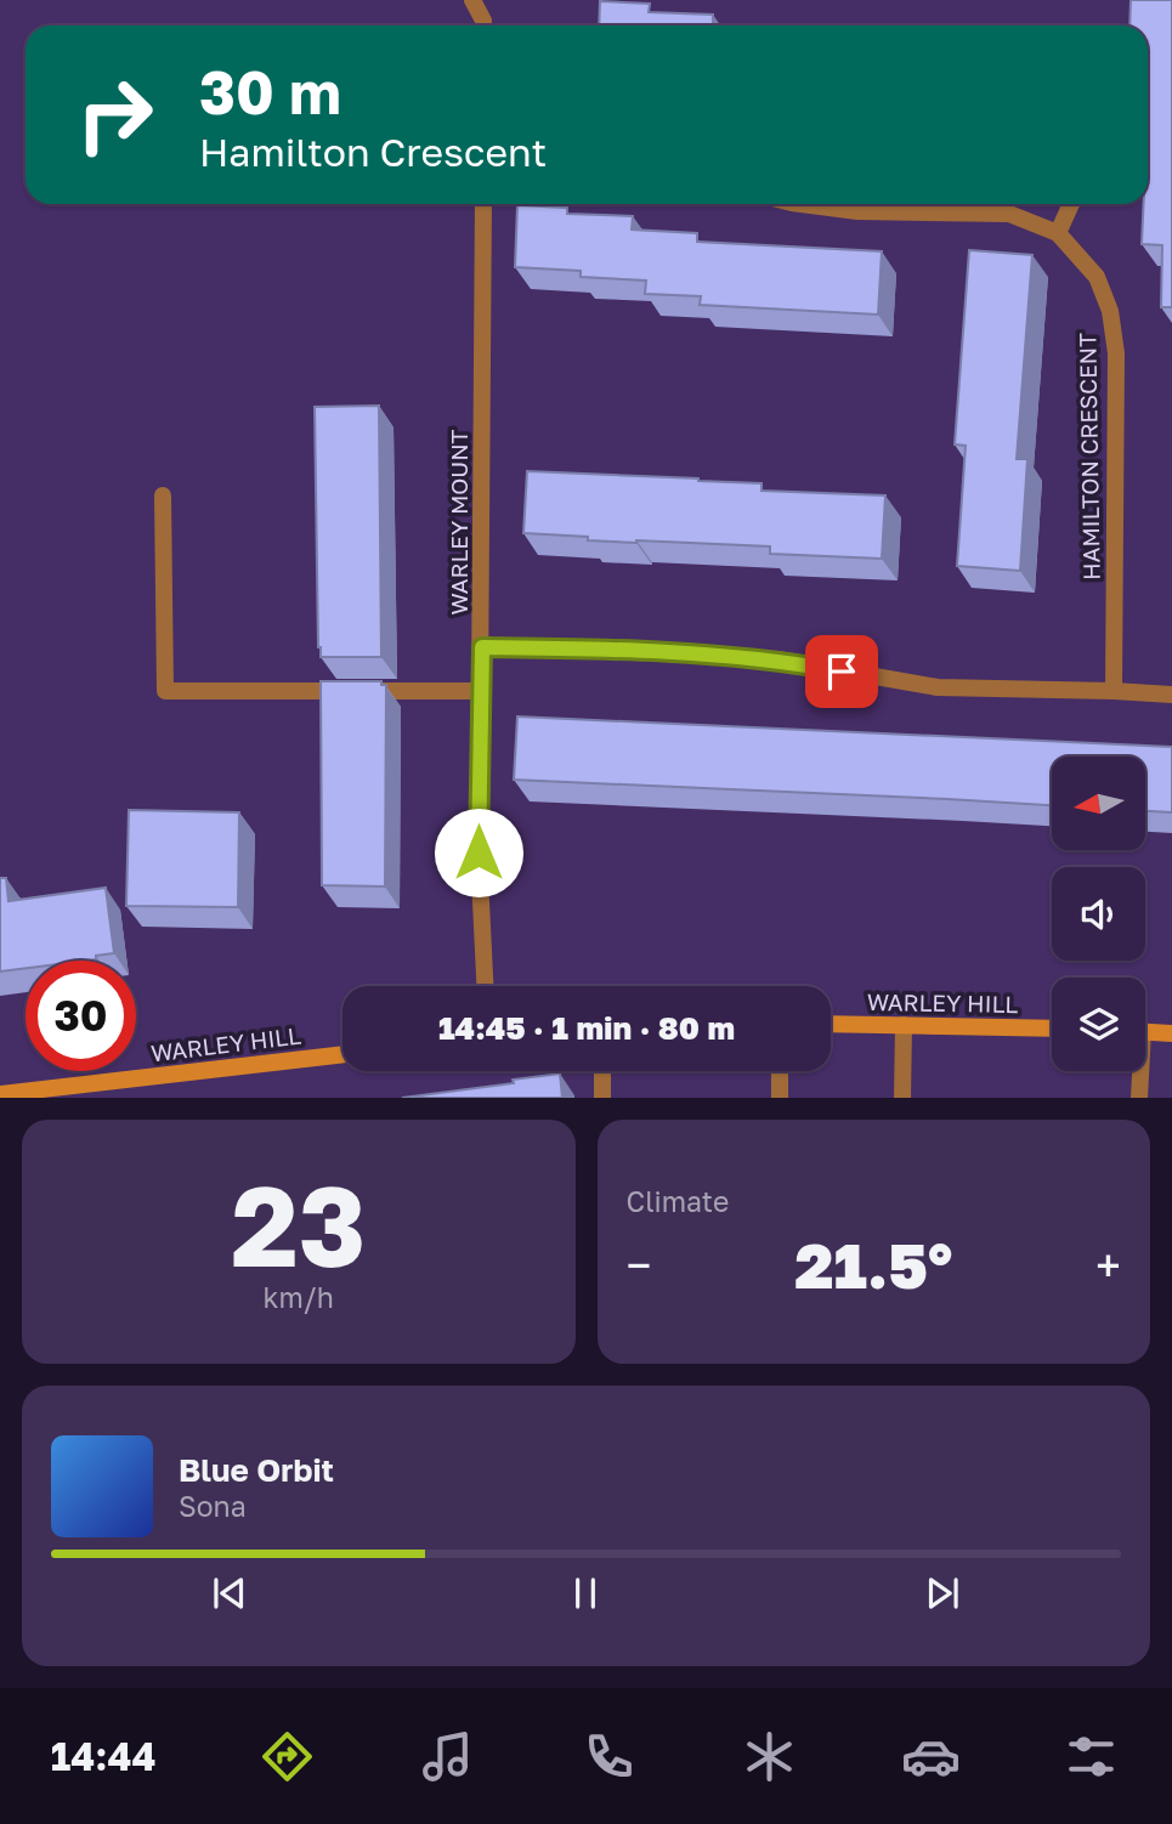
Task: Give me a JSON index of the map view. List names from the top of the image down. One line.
{"streets":{"main road":["WARLEY HILL"],"street":["HAMILTON CRESCENT","WARLEY MOUNT"]},"north":"left","page":{"turn":["30 m","Hamilton Crescent"],"limit":"30","trip":"14:45 · 1 min · 80 m","tile":[["23","km/h"],"Climate"],"heat":["−","21.5°","+"],"song":["Blue Orbit","Sona"],"tabs":"14:44"}}
